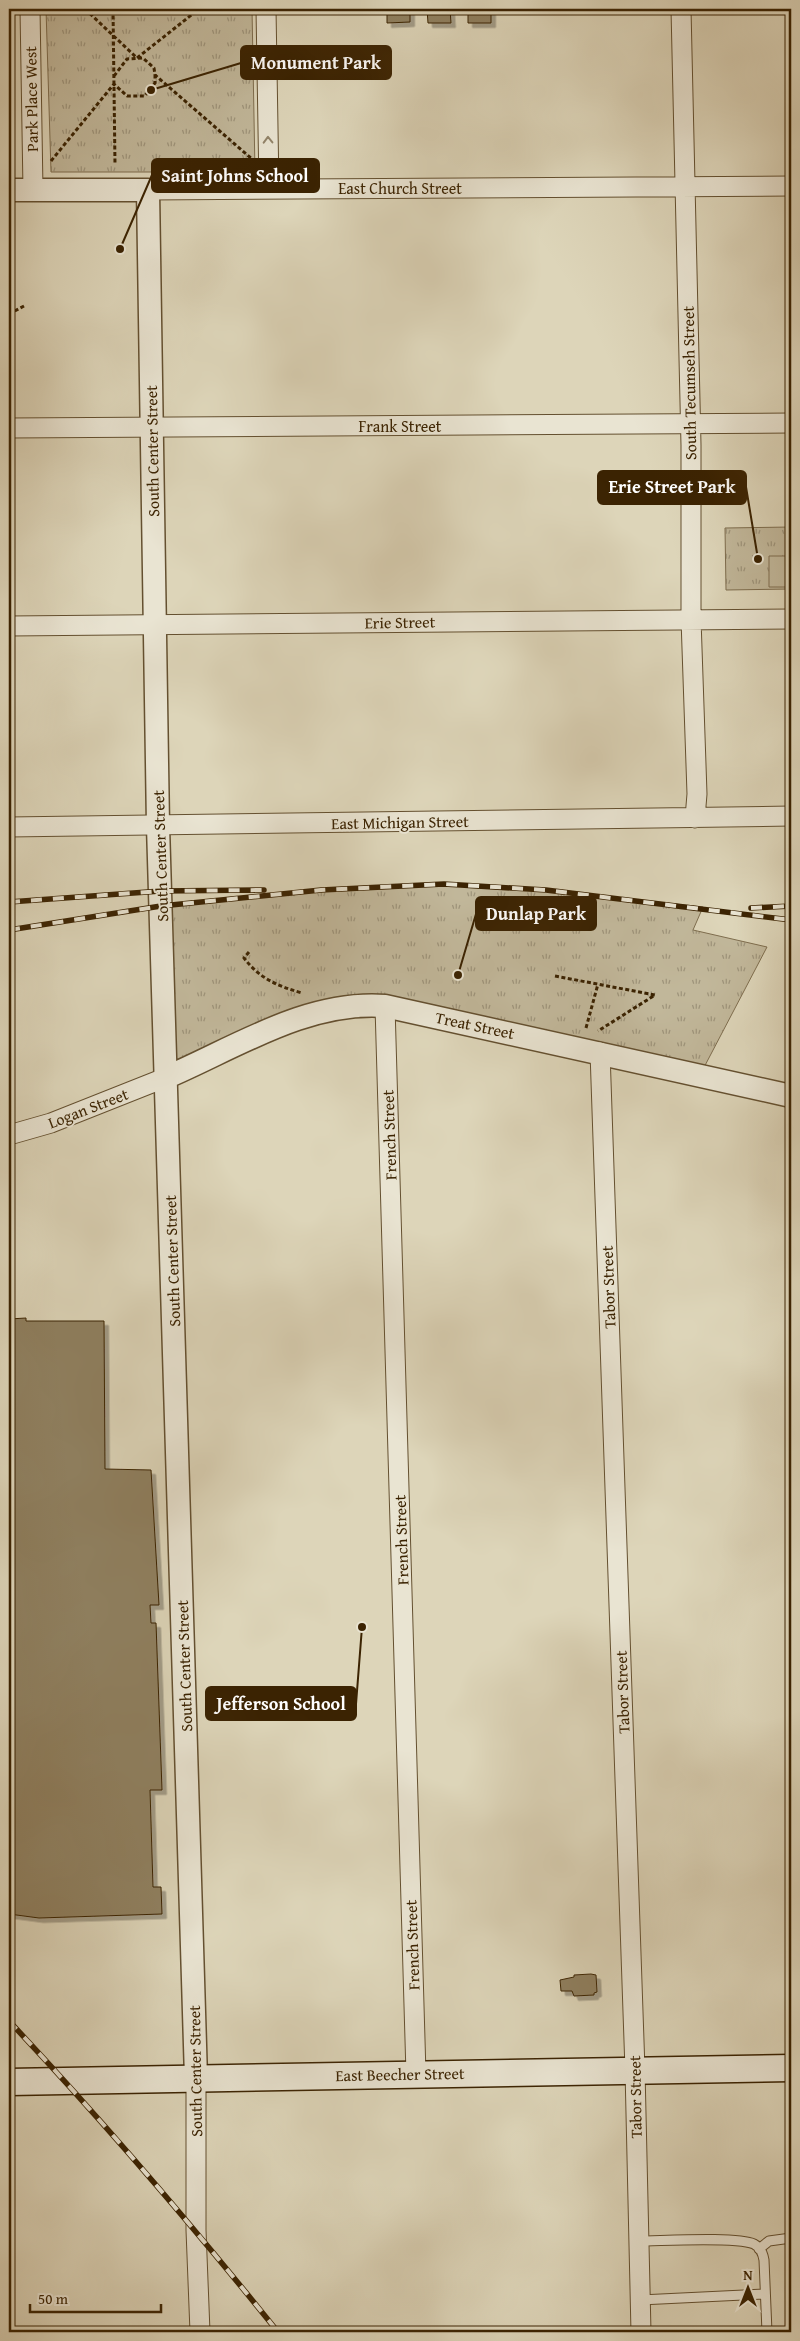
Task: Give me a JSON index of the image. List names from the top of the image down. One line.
{"streets":{"main road":["East Beecher Street"],"street":["Park Place West","East Church Street","South Tecumseh Street","Frank Street","South Center Street","Erie Street","East Michigan Street","Treat Street","Logan Street","French Street","Tabor Street"]},"crossings":[["Park Place West","East Church Street"],["East Church Street","South Tecumseh Street"],["East Church Street","South Center Street"],["South Tecumseh Street","Frank Street"],["South Tecumseh Street","Erie Street"],["South Tecumseh Street","East Michigan Street"],["Frank Street","South Center Street"],["South Center Street","Erie Street"],["South Center Street","East Michigan Street"],["South Center Street","Treat Street"],["South Center Street","Logan Street"],["South Center Street","East Beecher Street"],["Treat Street","Logan Street"],["Treat Street","French Street"],["Treat Street","Tabor Street"],["French Street","East Beecher Street"],["Tabor Street","East Beecher Street"]],"places":["Monument Park","Saint Johns School","Erie Street Park","Dunlap Park","Jefferson School"],"scale_bar":"50 m","north":"top"}
